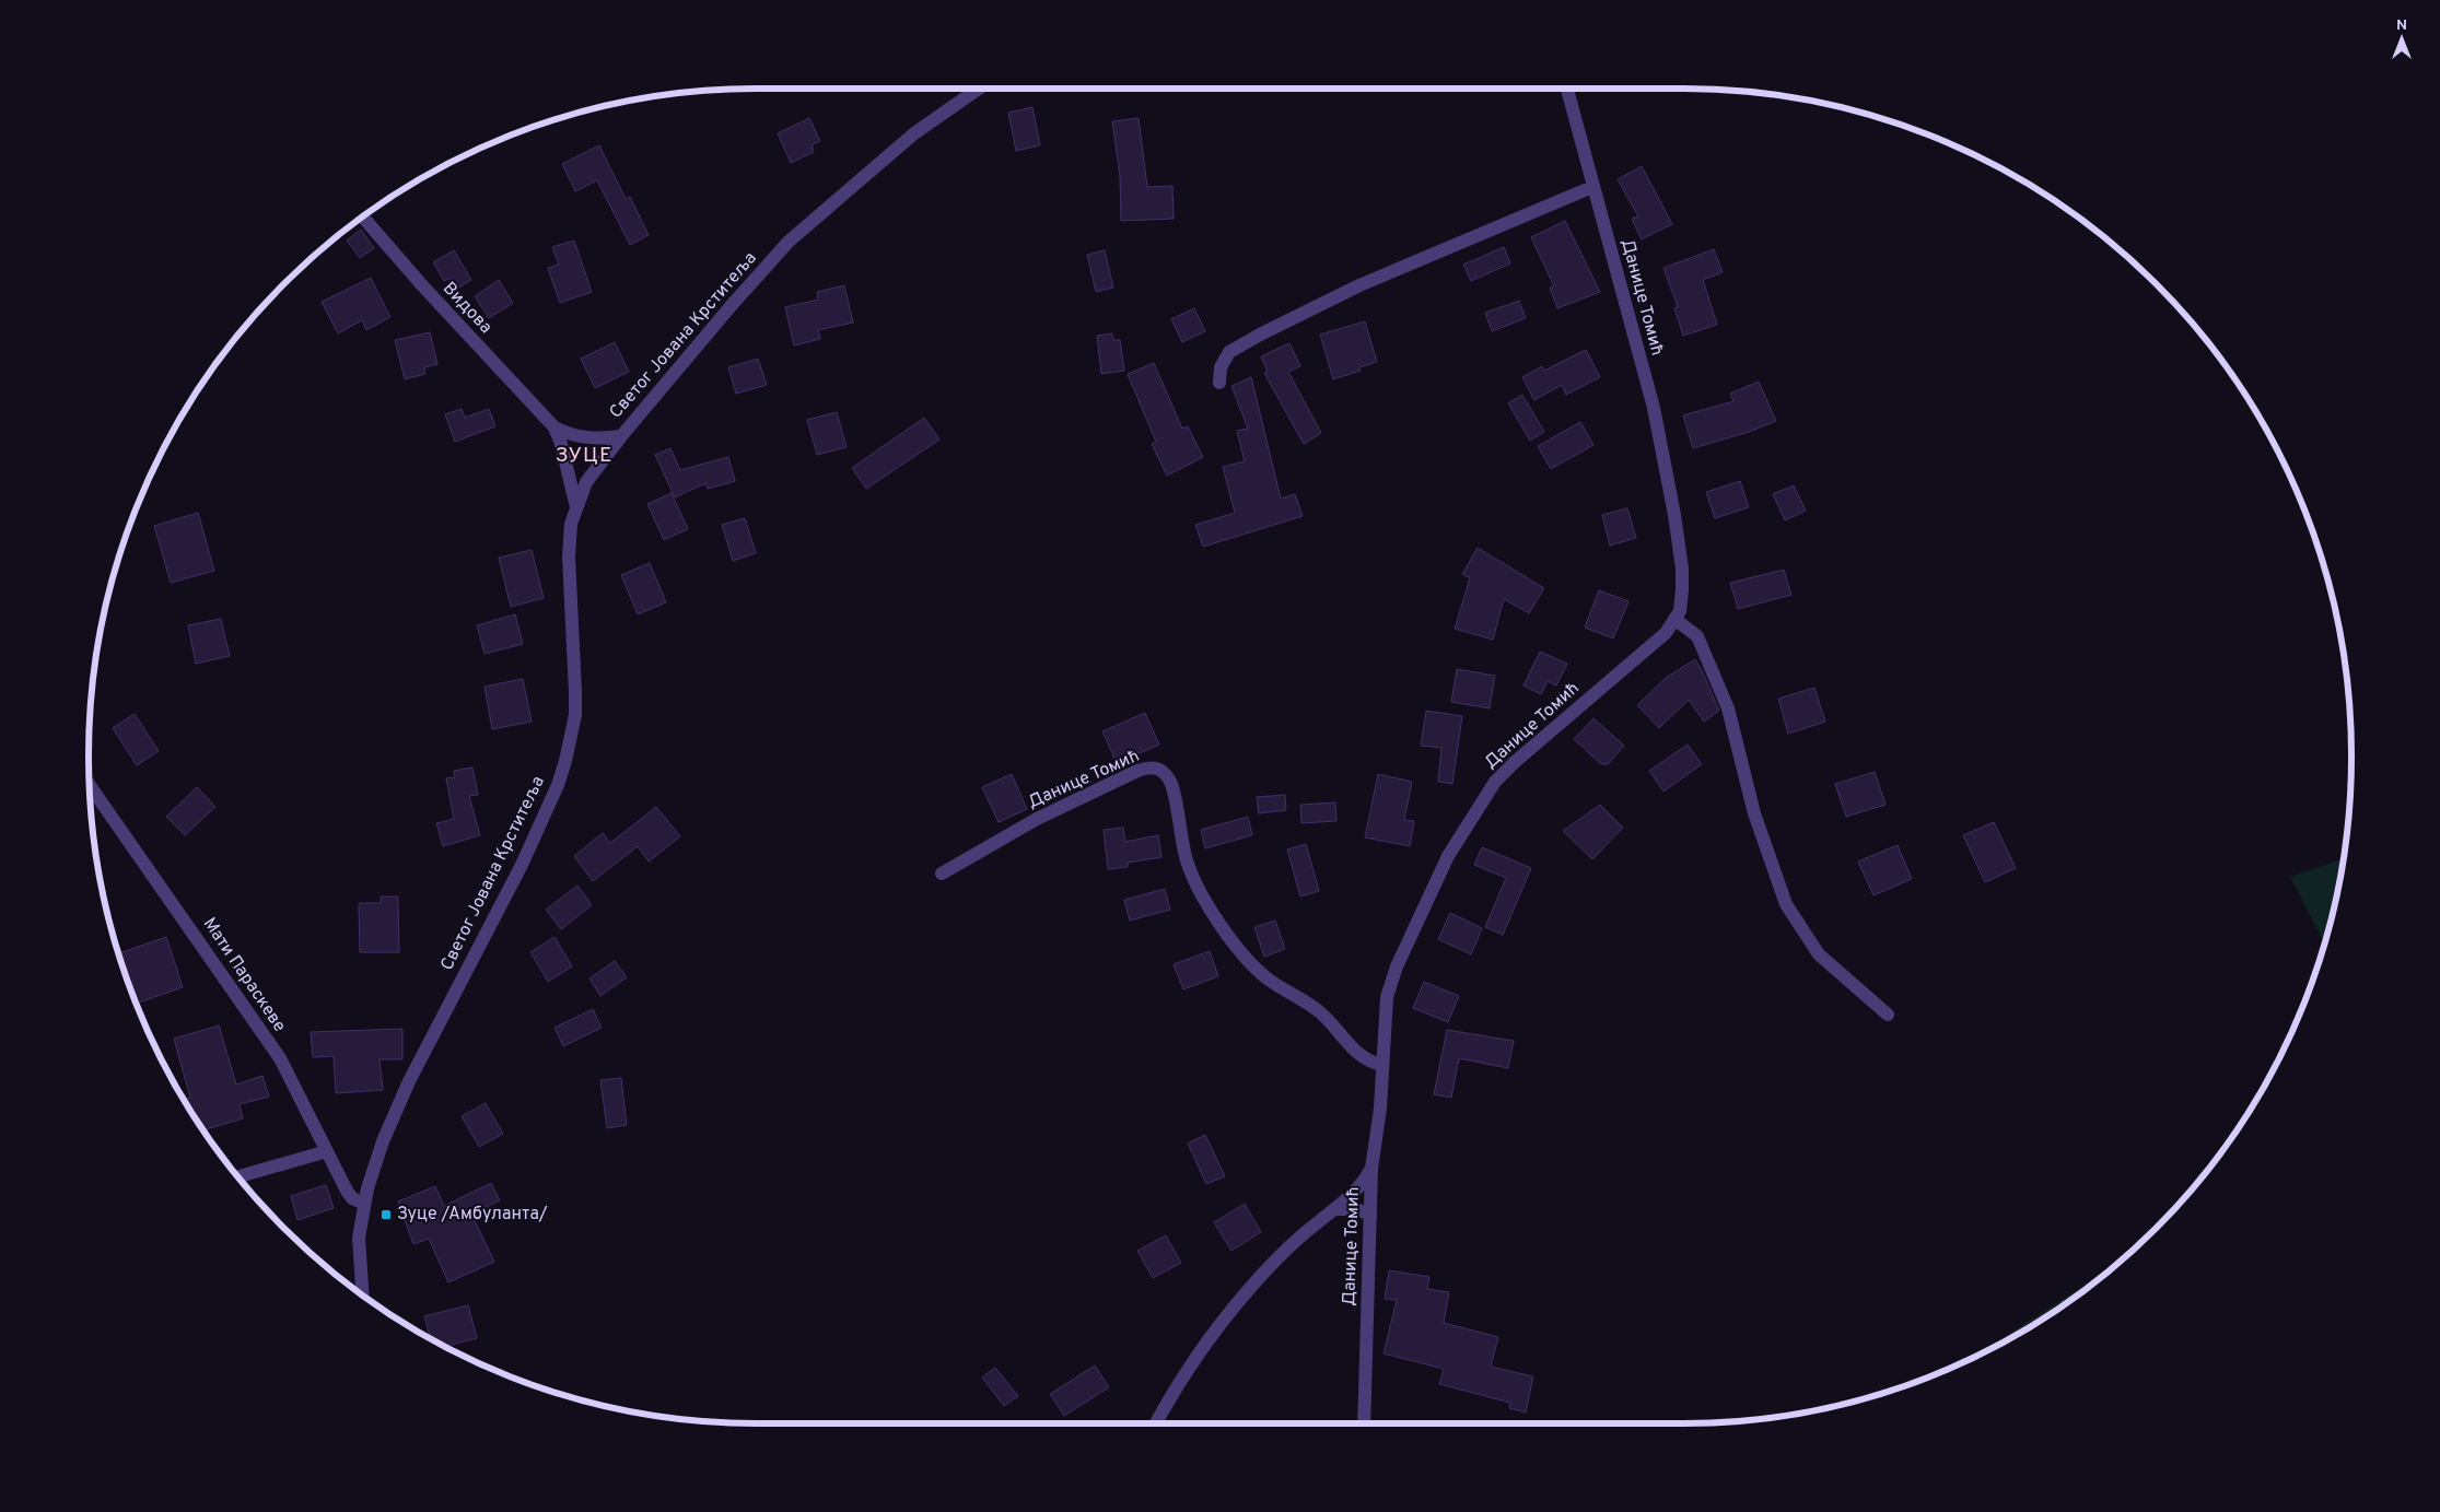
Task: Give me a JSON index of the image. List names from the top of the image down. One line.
{"streets":{"street":["Данице Томић","Видова","Светог Јована Крститеља","Мати Параскеве"]},"crossings":[["Видова","Светог Јована Крститеља"],["Светог Јована Крститеља","Мати Параскеве"]],"districts":["ЗУЦЕ"],"places":{"transit":["Зуце /Амбуланта/"]},"north":"top"}
